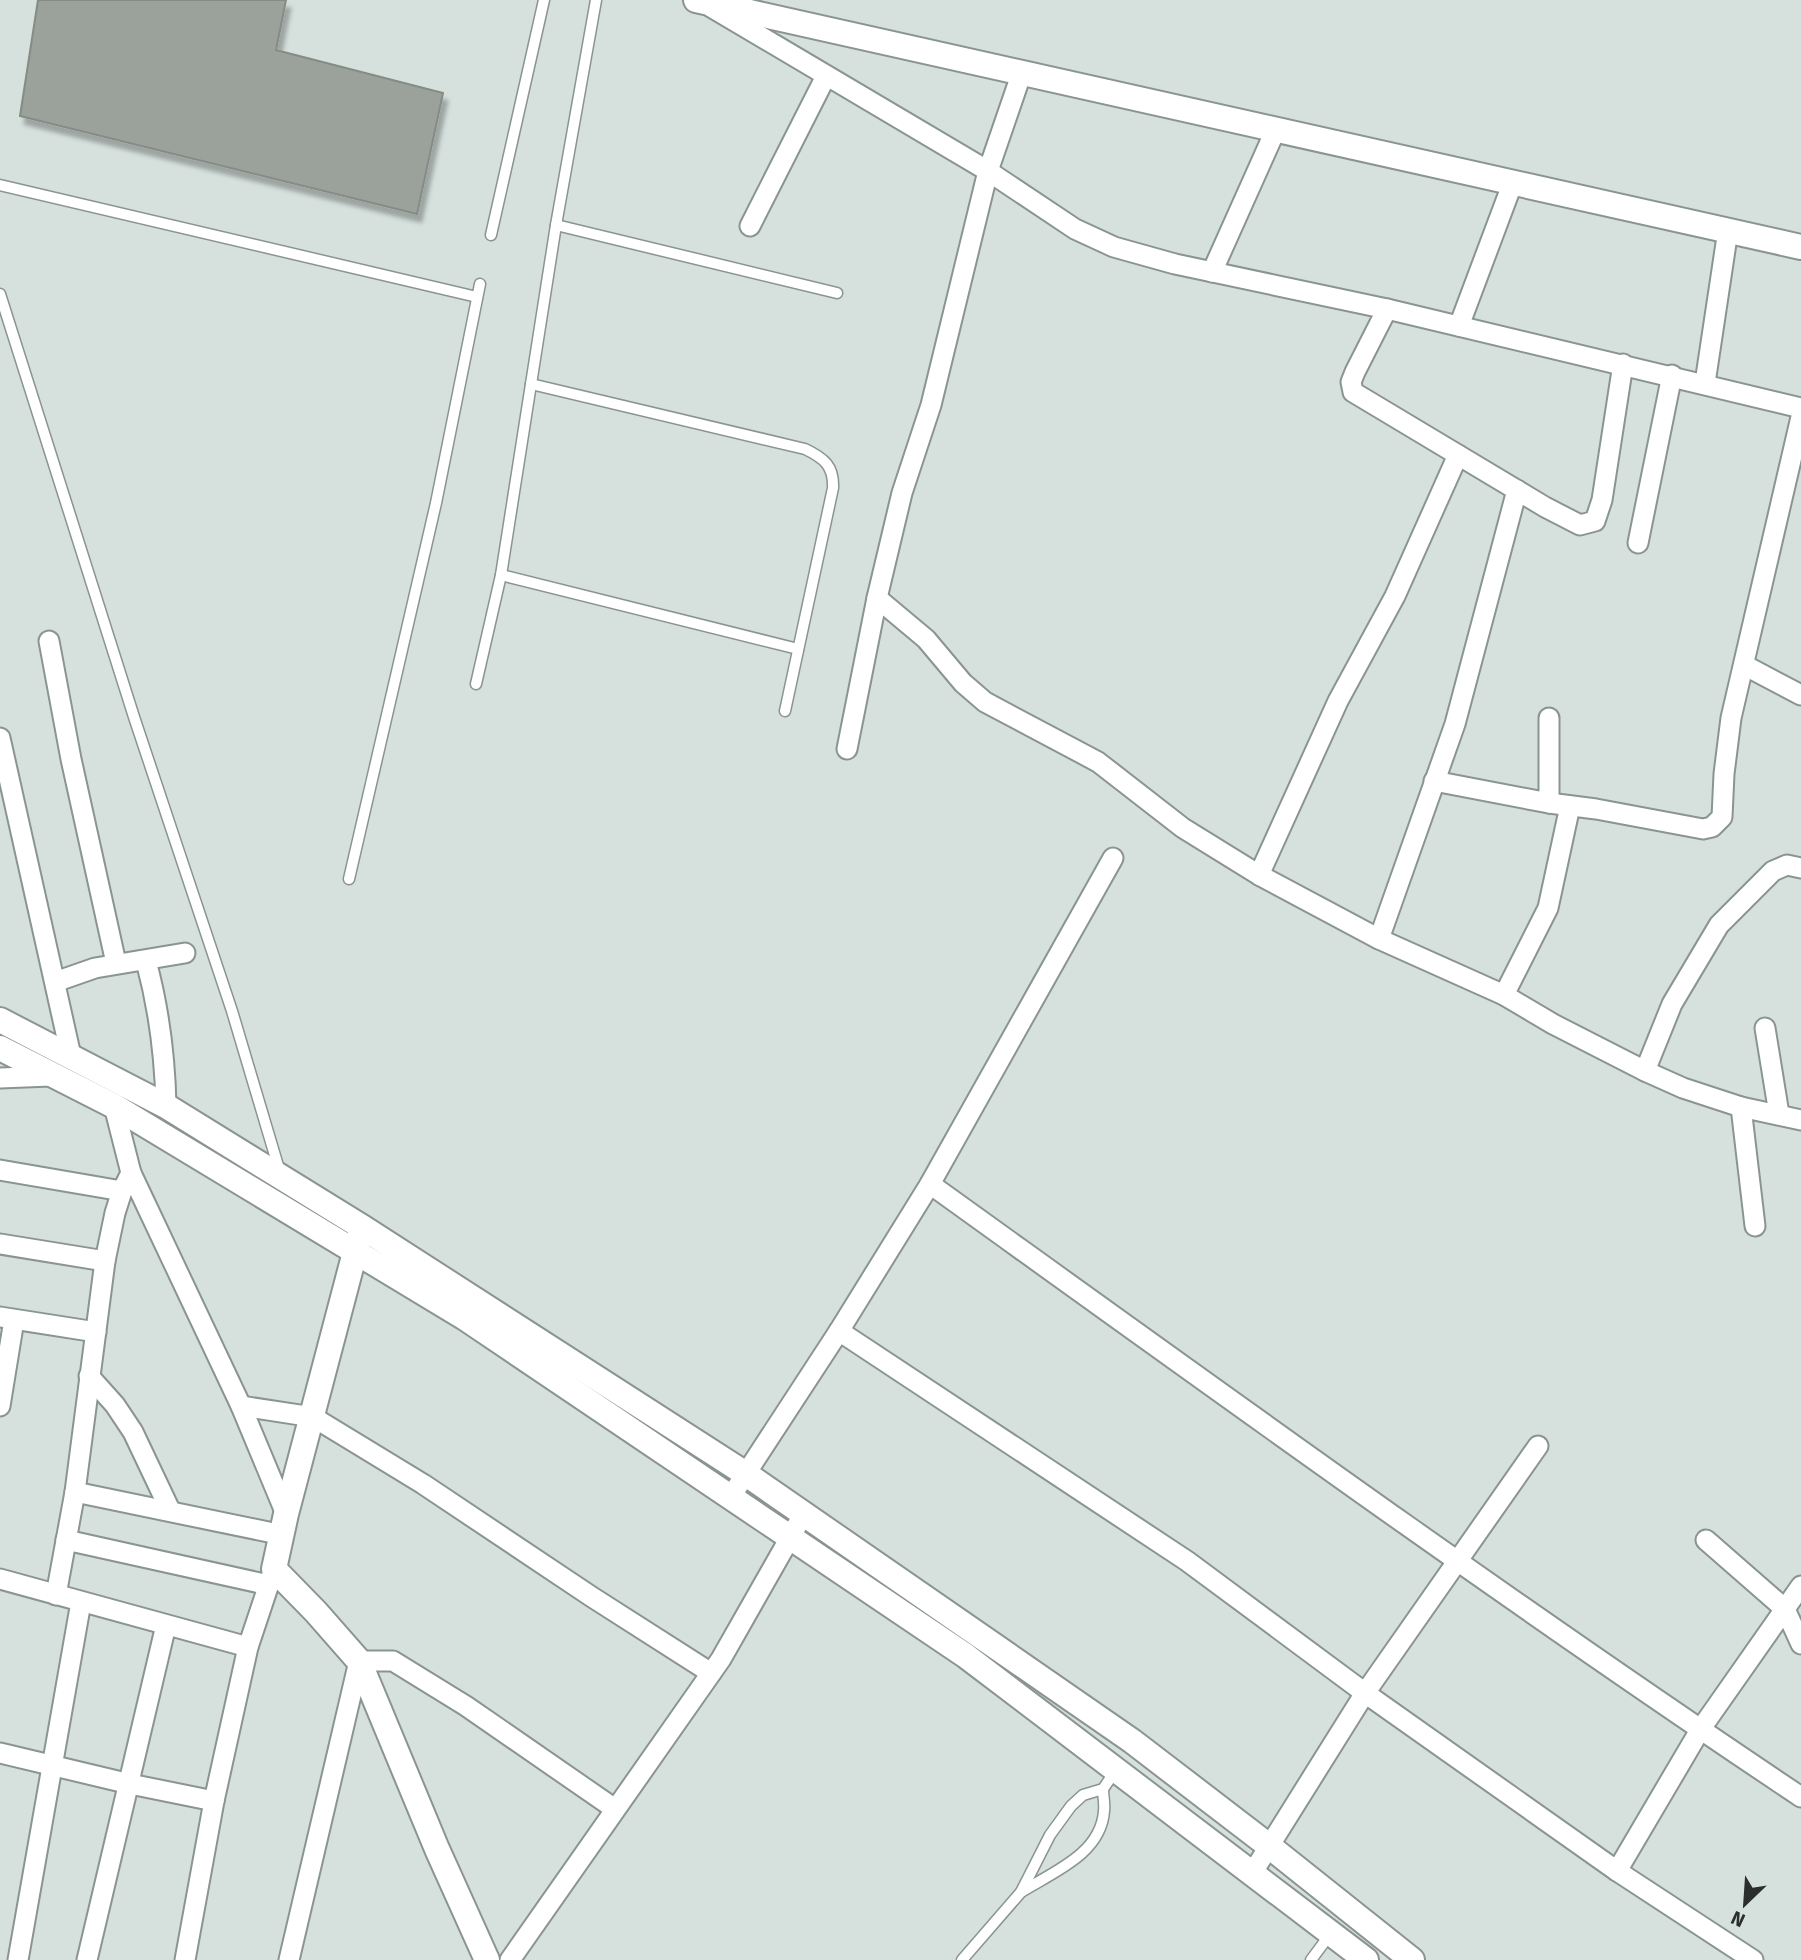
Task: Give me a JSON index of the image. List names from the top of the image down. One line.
{"north":"bottom left"}
